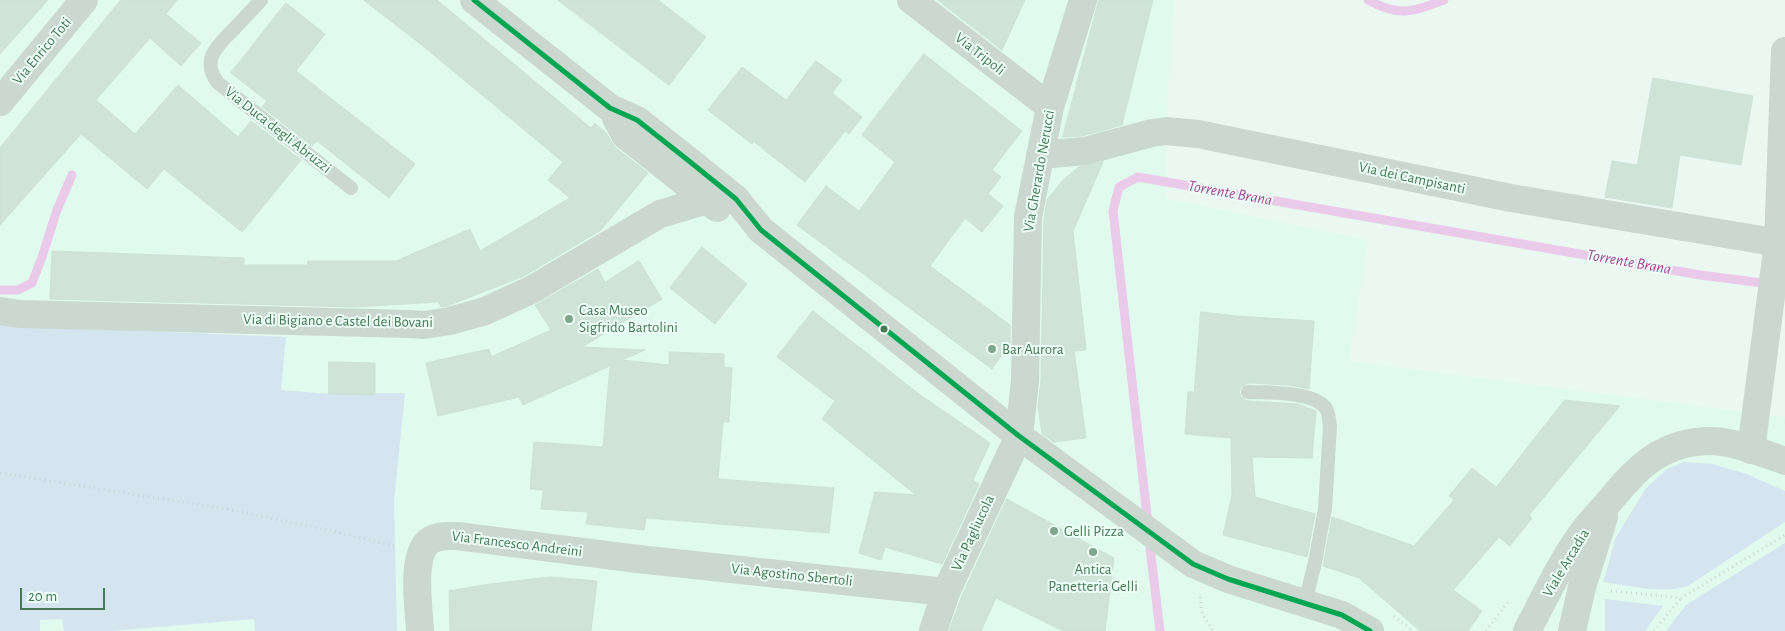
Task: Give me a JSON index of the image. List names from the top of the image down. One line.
{"streets":{"street":["Via Enrico Toti","Via Tripoli","Via Gherardo Nerucci","Via dei Campisanti","Via di Bigiano e Castel dei Bovani","Via Pagliucola","Via Francesco Andreini","Viale Arcadia","Via Agostino Sbertoli"],"lane":["Via Duca degli Abruzzi"]},"crossings":[["Via Tripoli","Via Gherardo Nerucci"],["Via Gherardo Nerucci","Via dei Campisanti"],["Via Gherardo Nerucci","Via Pagliucola"],["Via Pagliucola","Via Agostino Sbertoli"],["Via Francesco Andreini","Via Agostino Sbertoli"]],"water":["Torrente Brana"],"places":["Casa Museo Sigfrido Bartolini","Bar Aurora","Gelli Pizza","Antica Panetteria Gelli"],"scale_bar":"20 m"}
